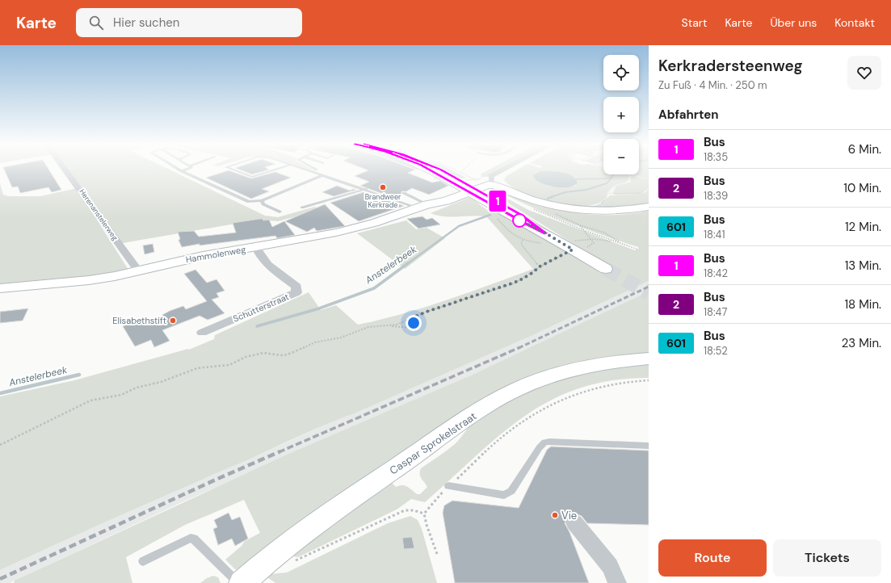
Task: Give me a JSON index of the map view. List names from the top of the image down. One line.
{"streets":{"main road":["Hammolenweg","Caspar Sprokelstraat"],"street":["Herenanstelerweg","Schutterstraat"]},"crossings":[["Herenanstelerweg","Hammolenweg"],["Hammolenweg","Schutterstraat"]],"water":["Anstelerbeek"],"places":["Brandweer Kerkrade","Elisabethstift","Vie"],"lines":["bus line 1"],"page":{"header":"Karte","search":"Hier suchen","nav":["Start","Karte","Über uns","Kontakt"],"on_map":"1","heading":[["Kerkradersteenweg","Zu Fuß · 4 Min. · 250 m"],"Abfahrten"],"map_buttons":["+","−"],"list":[{"mark":"1","name":"Bus","note":"18:35","value":"6 Min."},{"mark":"2","name":"Bus","note":"18:39","value":"10 Min."},{"mark":"601","name":"Bus","note":"18:41","value":"12 Min."},{"mark":"1","name":"Bus","note":"18:42","value":"13 Min."},{"mark":"2","name":"Bus","note":"18:47","value":"18 Min."},{"mark":"601","name":"Bus","note":"18:52","value":"23 Min."}],"buttons":["Route","Tickets"]}}
